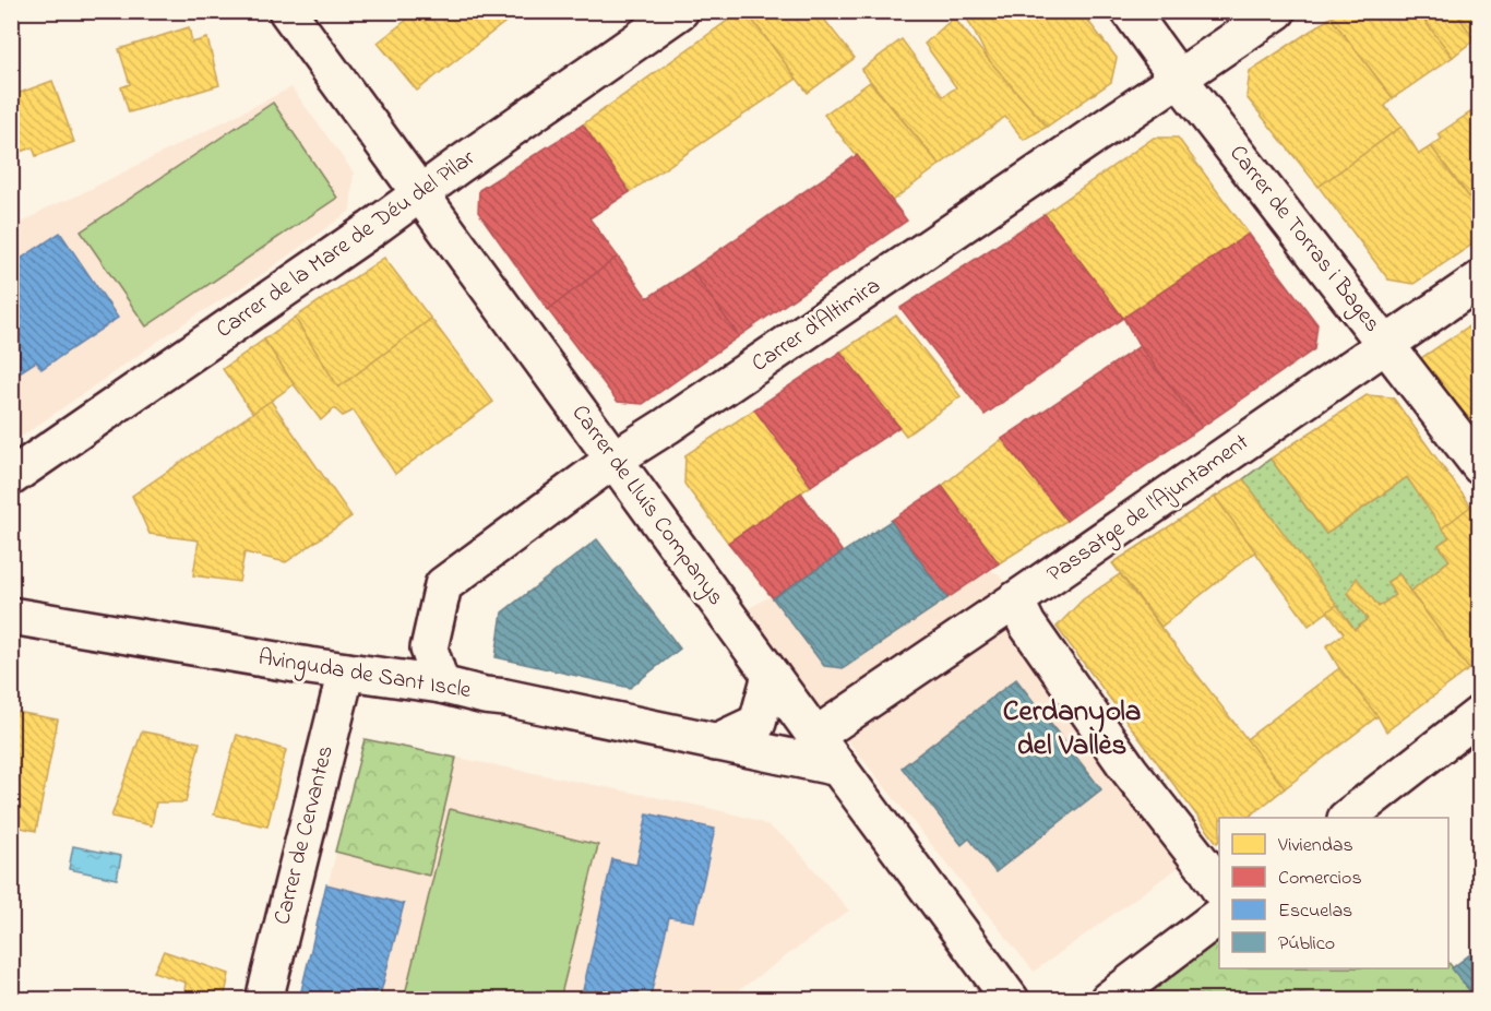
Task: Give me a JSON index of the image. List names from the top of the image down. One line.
{"streets":{"street":["Carrer de Torras i Bages","Carrer de la Mare de Déu del Pilar","Carrer d'Altimira","Carrer de Lluís Companys","Passatge de l'Ajuntament","Avinguda de Sant Iscle","Carrer de Cervantes"]},"crossings":[["Carrer de Torras i Bages","Carrer d'Altimira"],["Carrer de Torras i Bages","Passatge de l'Ajuntament"],["Carrer de la Mare de Déu del Pilar","Carrer de Lluís Companys"],["Carrer d'Altimira","Carrer de Lluís Companys"],["Carrer d'Altimira","Avinguda de Sant Iscle"],["Carrer de Lluís Companys","Passatge de l'Ajuntament"],["Carrer de Lluís Companys","Avinguda de Sant Iscle"],["Avinguda de Sant Iscle","Carrer de Cervantes"]],"districts":["Cerdanyola del Vallès"],"legend":["Viviendas","Comercios","Escuelas","Público"]}
